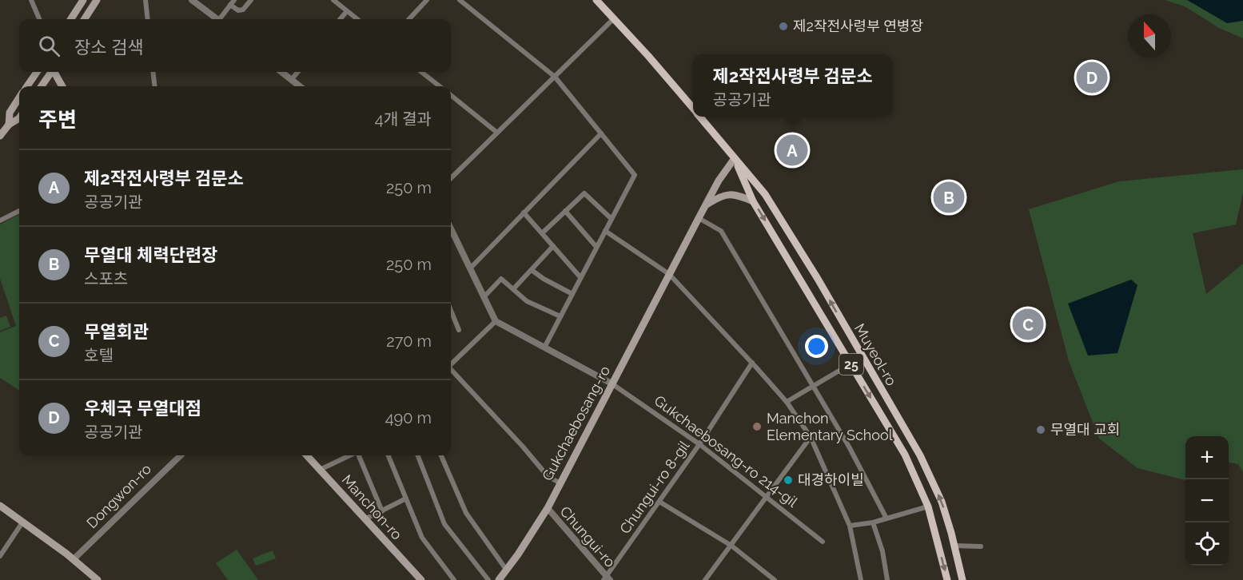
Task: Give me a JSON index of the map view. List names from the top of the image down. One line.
{"streets":{"main road":["Muyeol-ro","25","Gukchaebosang-ro","Manchon-ro"],"street":["Gukchaebosang-ro 214-gil","Chungui-ro 8-gil","Dongwon-ro","Chungui-ro"]},"crossings":[["Muyeol-ro","Gukchaebosang-ro"],["Gukchaebosang-ro","Gukchaebosang-ro 214-gil"],["Gukchaebosang-ro","Chungui-ro"],["Gukchaebosang-ro 214-gil","Chungui-ro 8-gil"],["Chungui-ro 8-gil","Chungui-ro"]],"places":["제2작전사령부 연병장","Manchon Elementary School","무열대 교회","대경하이빌"],"north":"top","page":{"search":"장소 검색","popup":["제2작전사령부 검문소","공공기관"],"pins":["D","A","B","C"],"heading":["주변","4개 결과"],"list":[{"mark":"A","name":"제2작전사령부 검문소","note":"공공기관","value":"250 m"},{"mark":"B","name":"무열대 체력단련장","note":"스포츠","value":"250 m"},{"mark":"C","name":"무열회관","note":"호텔","value":"270 m"},{"mark":"D","name":"우체국 무열대점","note":"공공기관","value":"490 m"}],"map_buttons":["+","−"]}}
